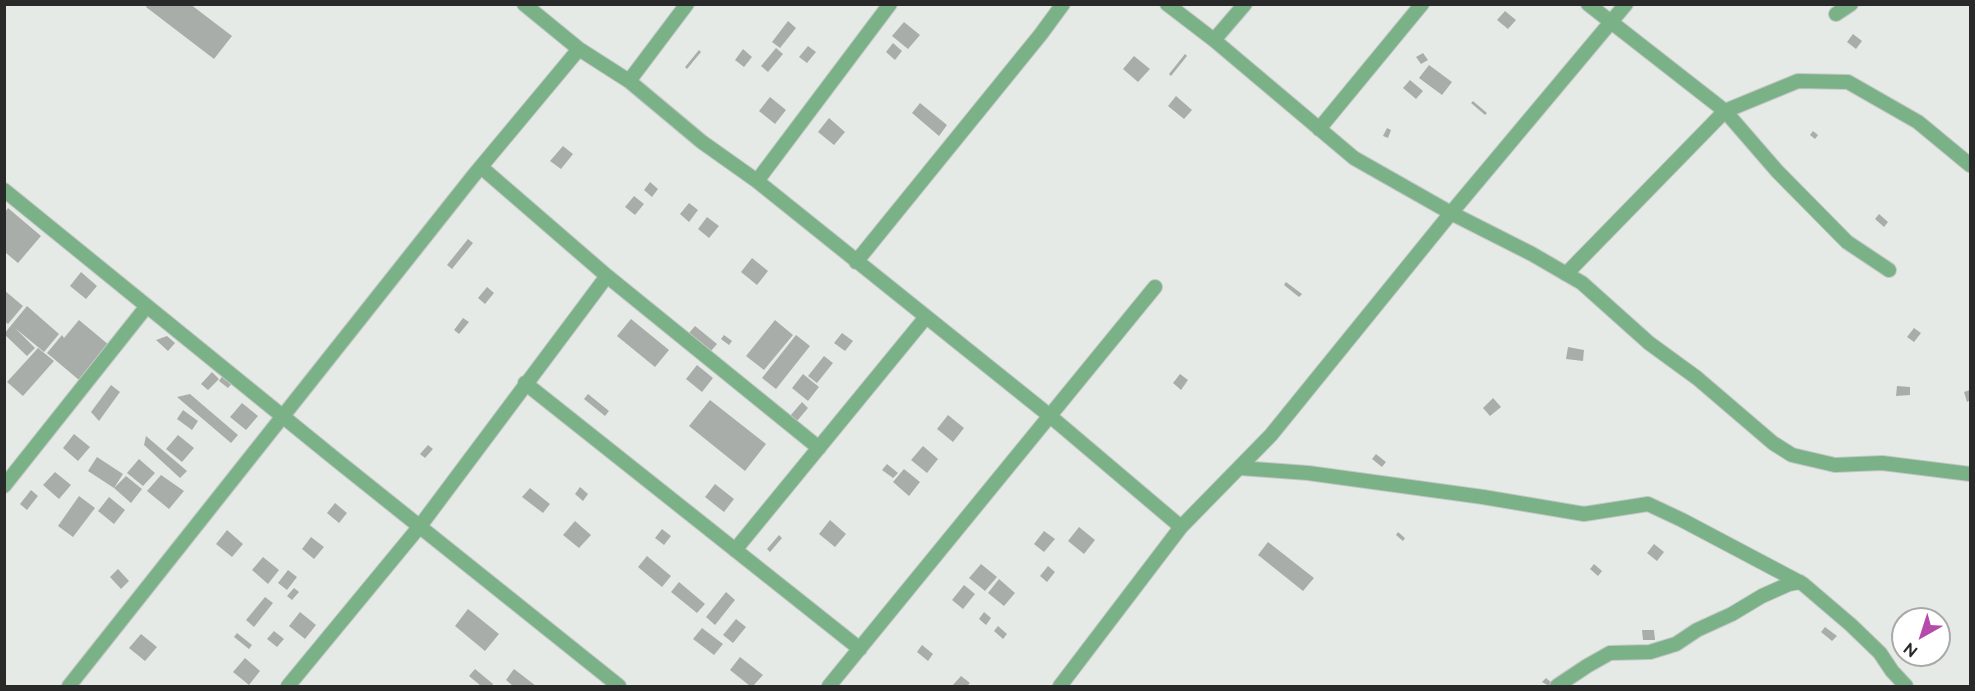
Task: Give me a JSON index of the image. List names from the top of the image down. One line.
{"north":"bottom left"}
